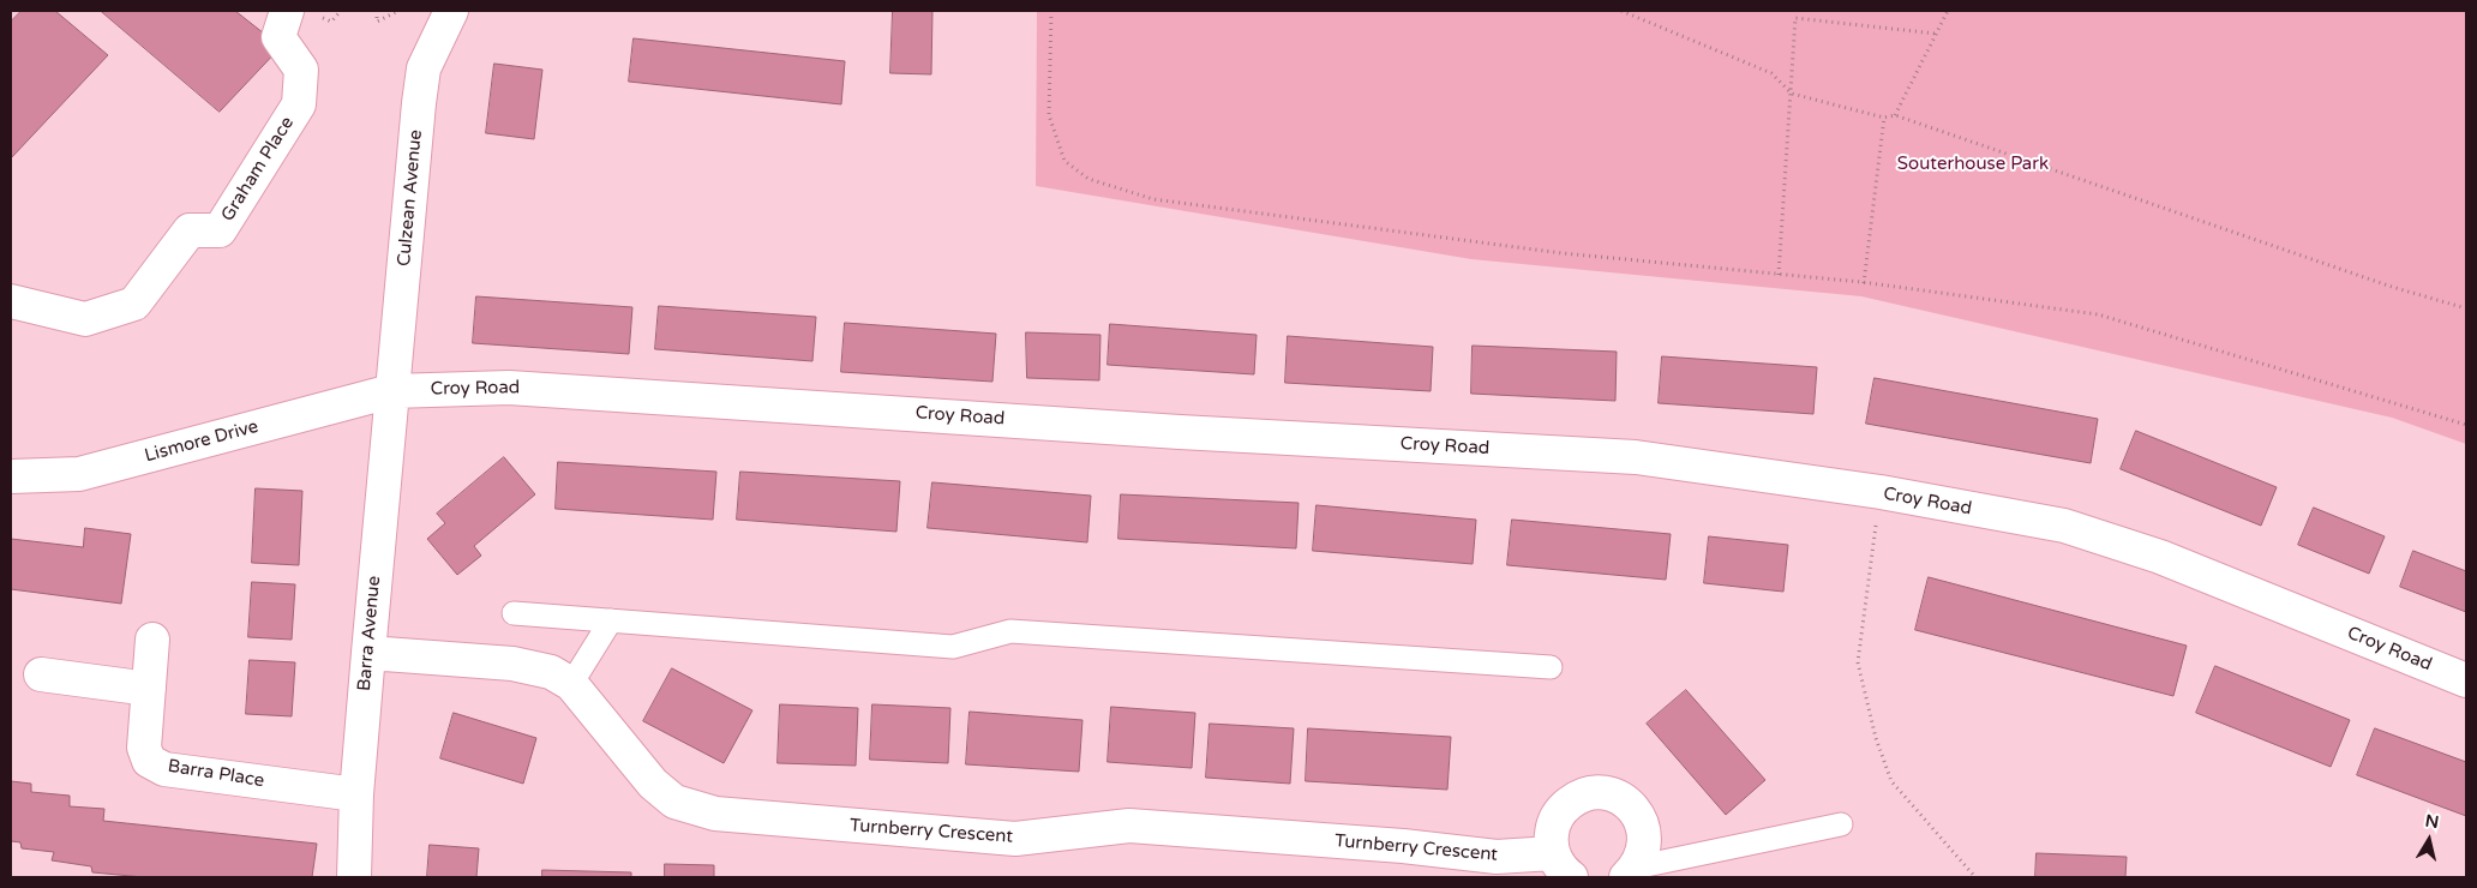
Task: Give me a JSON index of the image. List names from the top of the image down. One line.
{"streets":{"street":["Graham Place","Culzean Avenue","Croy Road","Lismore Drive","Barra Avenue","Barra Place","Turnberry Crescent"]},"crossings":[["Culzean Avenue","Croy Road"],["Culzean Avenue","Lismore Drive"],["Culzean Avenue","Barra Avenue"],["Croy Road","Lismore Drive"],["Croy Road","Barra Avenue"],["Lismore Drive","Barra Avenue"],["Barra Avenue","Barra Place"],["Barra Avenue","Turnberry Crescent"]],"parks":["Souterhouse Park"],"north":"top"}
